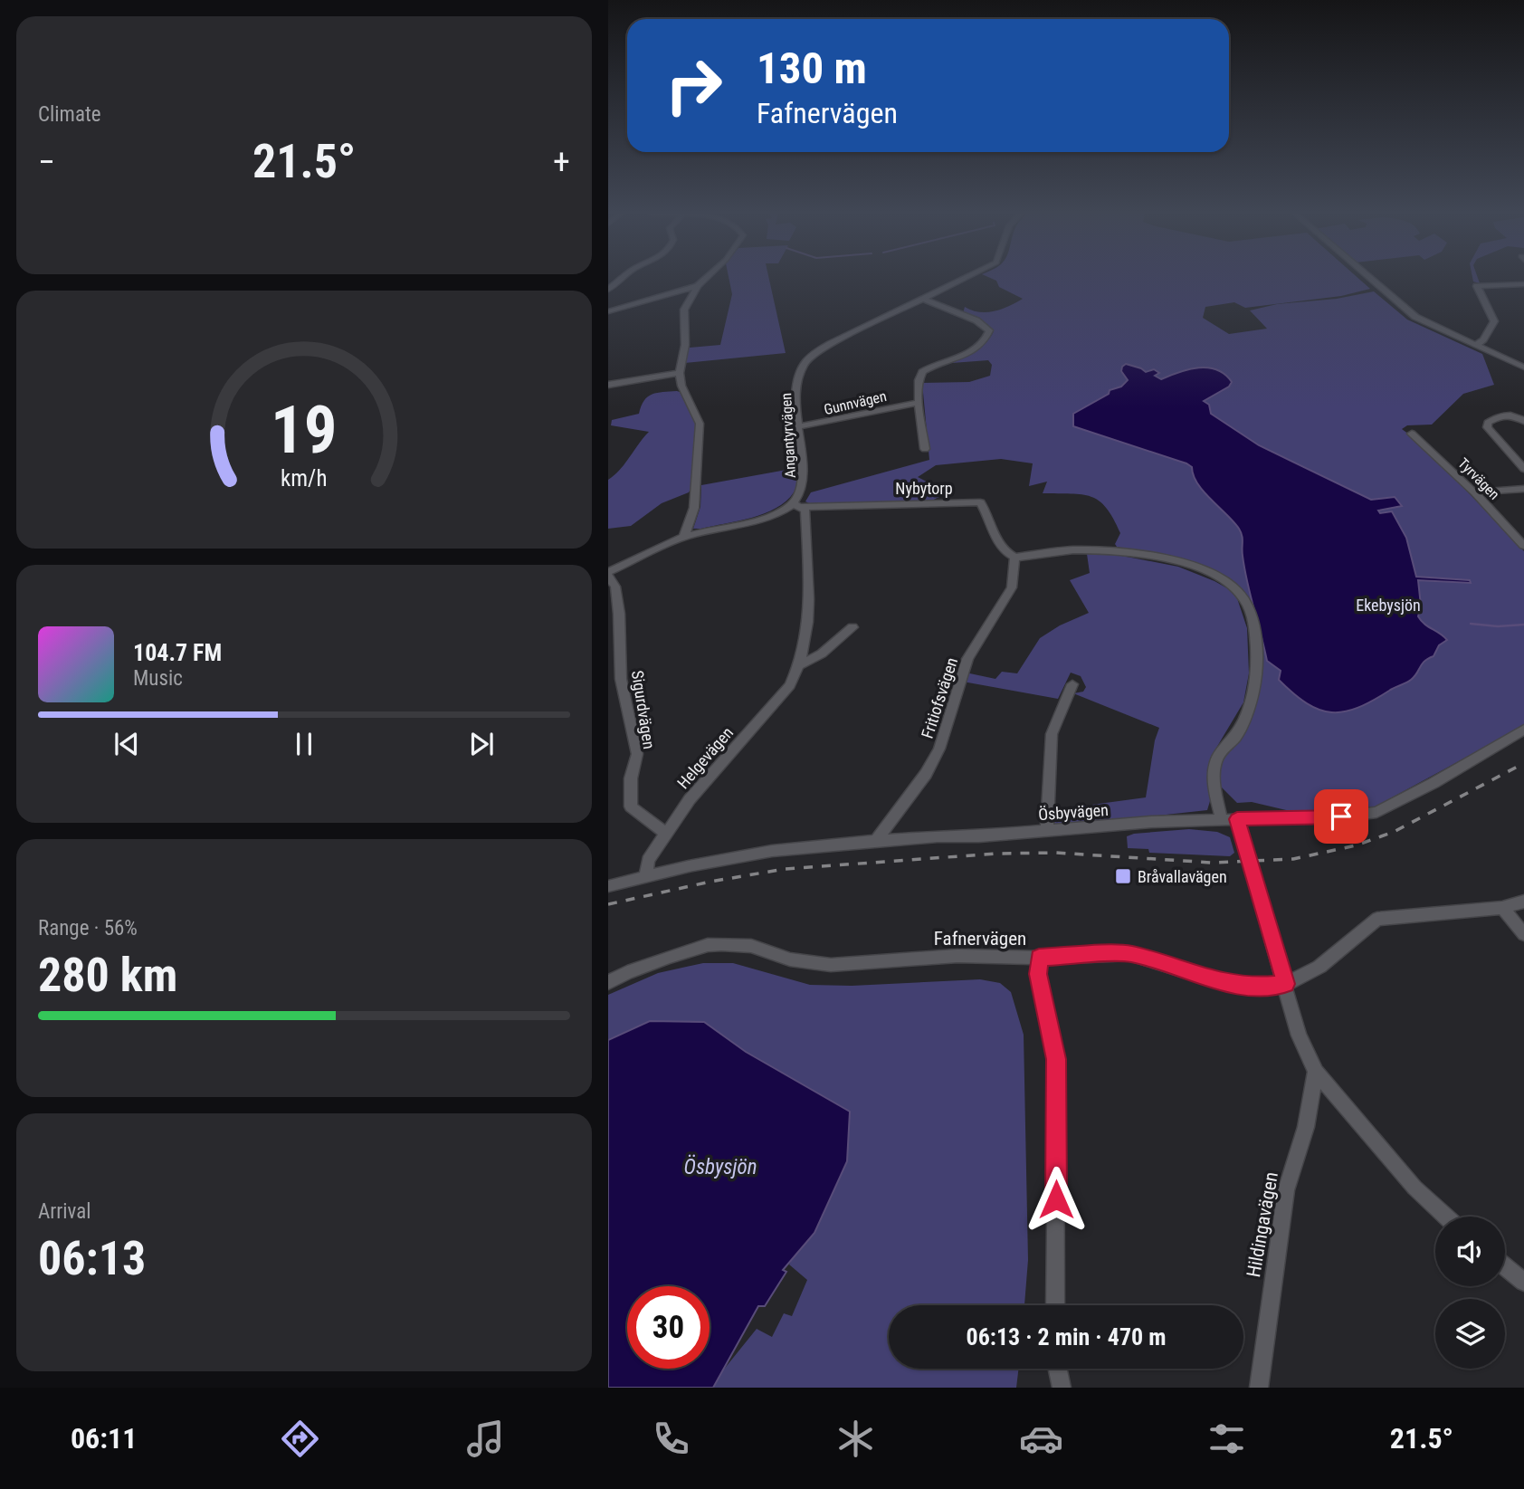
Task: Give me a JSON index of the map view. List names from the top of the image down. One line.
{"streets":{"street":["Gunnvägen","Angantyrvägen","Tyrvägen","Nybytorp","Fritiofsvägen","Sigurdvägen","Helgevägen","Ösbyvägen","Fafnervägen","Hildingavägen"]},"crossings":[["Gunnvägen","Angantyrvägen"],["Angantyrvägen","Nybytorp"],["Angantyrvägen","Helgevägen"],["Nybytorp","Fritiofsvägen"],["Nybytorp","Helgevägen"],["Fritiofsvägen","Ösbyvägen"],["Sigurdvägen","Helgevägen"],["Helgevägen","Ösbyvägen"]],"water":["Ösbysjön"],"parks":["Ekebysjön"],"places":{"transit":["Bråvallavägen"]},"page":{"tile":["Climate",["Range · 56%","280 km"],["Arrival","06:13"]],"turn":["130 m","Fafnervägen"],"heat":["−","21.5°","+"],"song":["104.7 FM","Music"],"limit":"30","trip":"06:13 · 2 min · 470 m","tabs":["06:11","21.5°"],"gauge":["19","km/h"]}}
